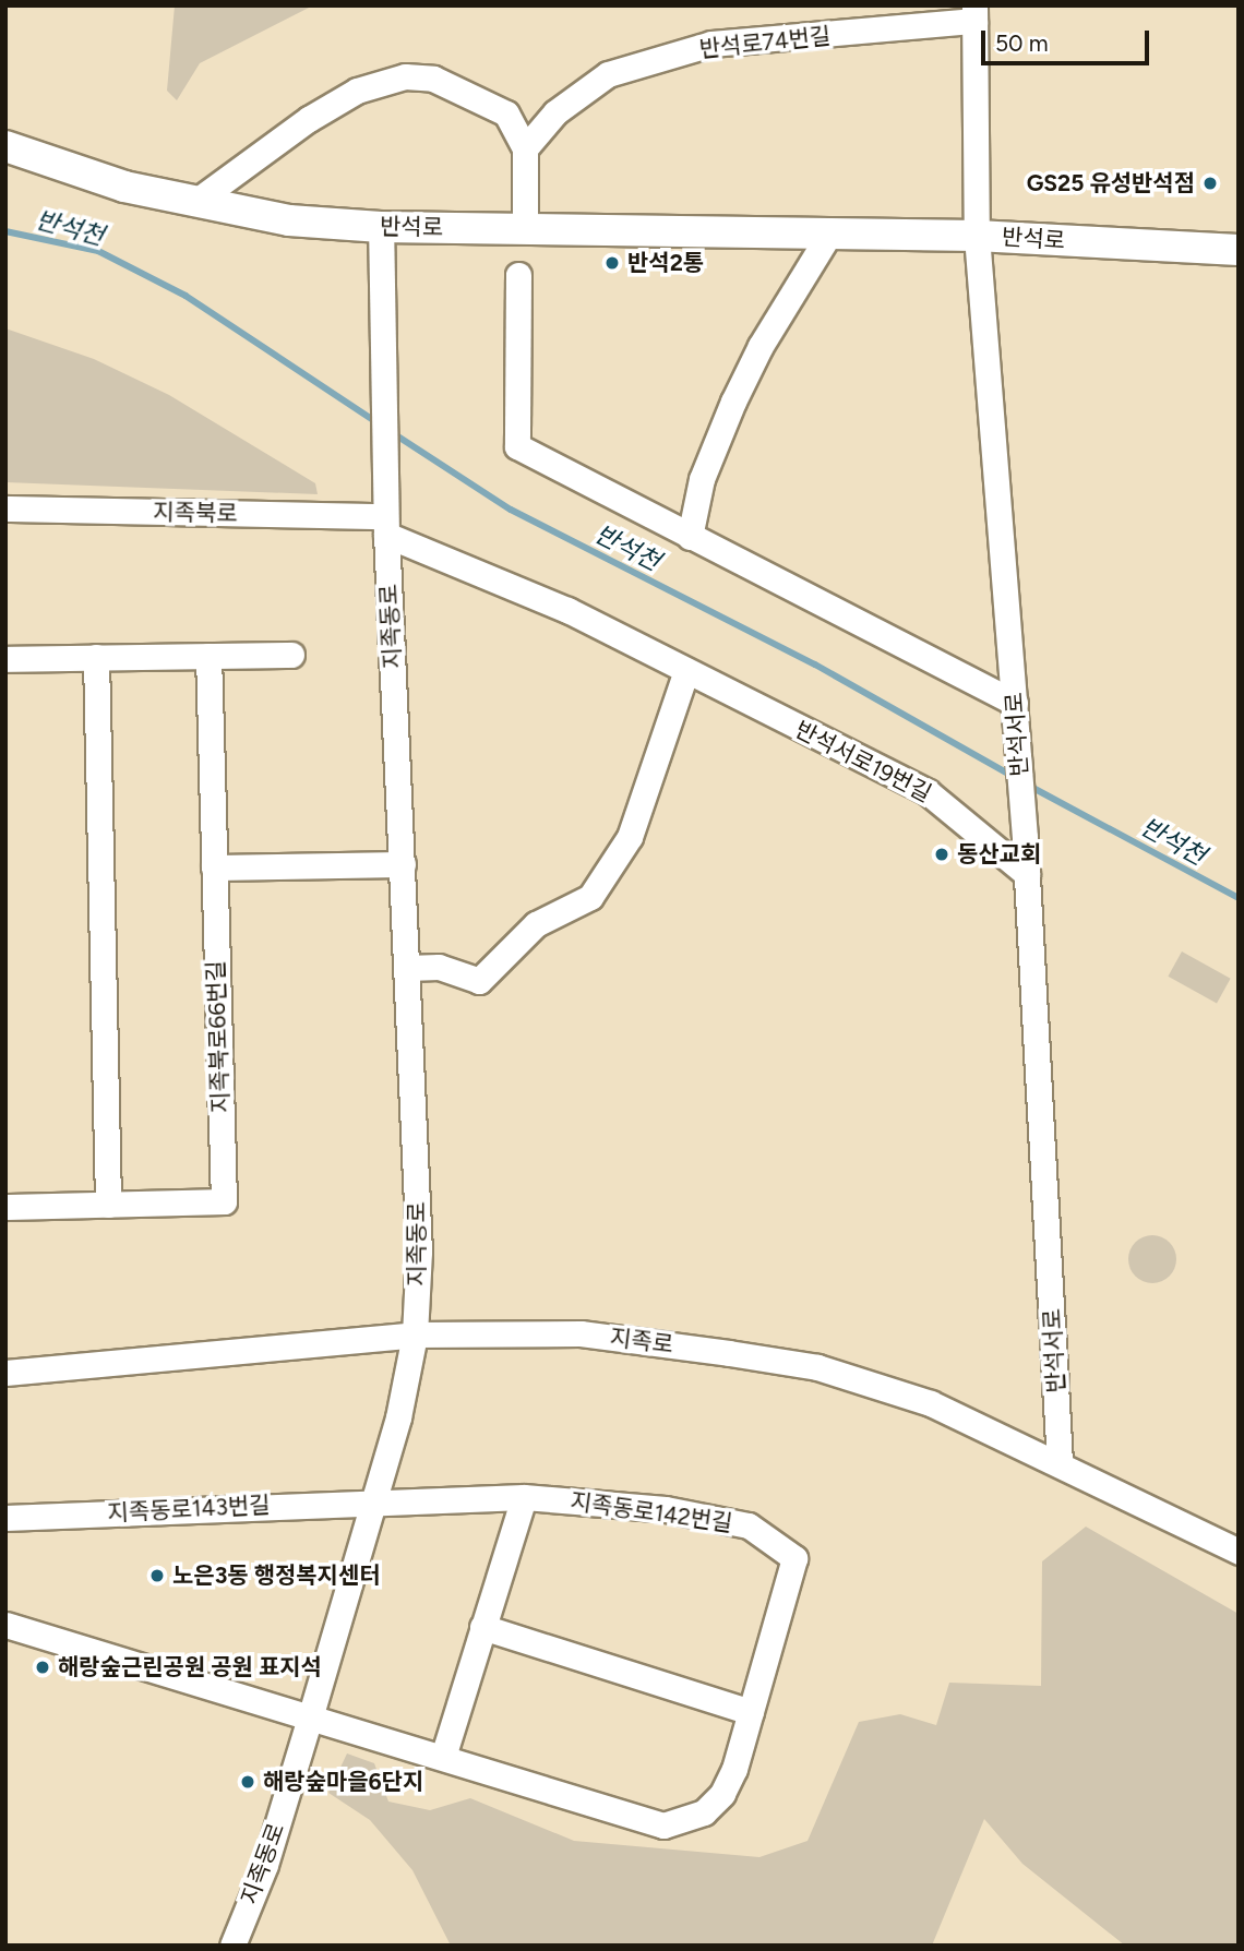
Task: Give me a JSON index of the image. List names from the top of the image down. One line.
{"streets":{"street":["반석로74번길","반석로","지족북로","지족동로","반석서로","반석서로19번길","지족북로66번길","지족로","지족동로143번길","지족동로142번길"]},"crossings":[["반석로74번길","반석서로"],["반석로","지족동로"],["반석로","반석서로"],["지족북로","지족동로"],["지족북로","반석서로19번길"],["지족동로","반석서로19번길"],["지족동로","지족로"],["지족동로","지족동로143번길"],["지족동로","지족동로142번길"],["반석서로","반석서로19번길"],["반석서로","지족로"],["지족동로143번길","지족동로142번길"]],"water":["반석천"],"places":["GS25 유성반석점","반석2통","동산교회","노은3동 행정복지센터","해랑숲근린공원 공원 표지석","해랑숲마을6단지"],"scale_bar":"50 m"}
